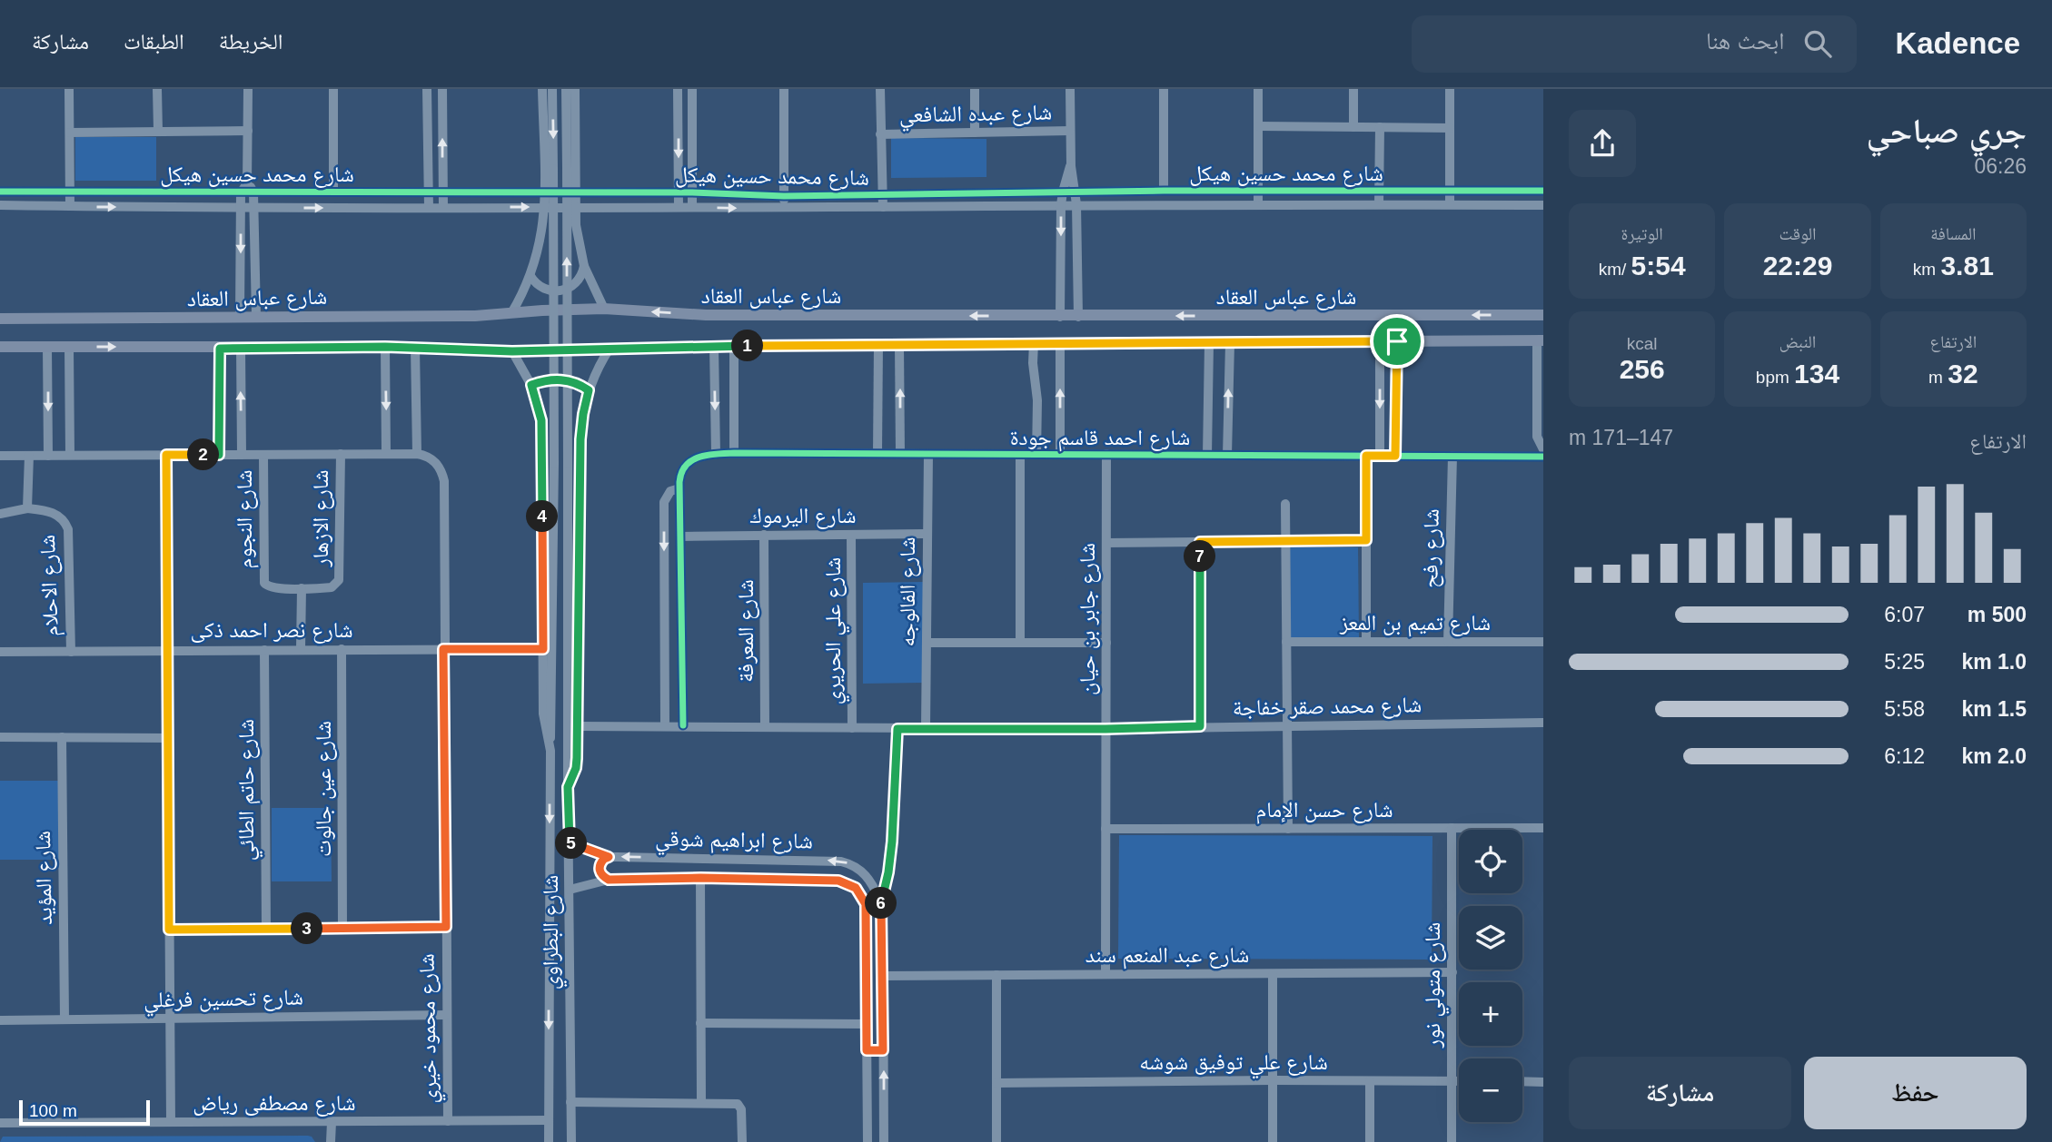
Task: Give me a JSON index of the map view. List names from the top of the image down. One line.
{"streets":{"main road":["شارع عباس العقاد"],"street":["شارع عبده الشافعي","شارع محمد حسين هيكل","شارع احمد قاسم جودة","شارع اليرموك","شارع الازهار","شارع النجوم","شارع رفح","شارع الاحلام","شارع الفالوجه","شارع جابر بن حيان","شارع تميم بن المعز","شارع نصر احمد ذكى","شارع المعرفة","شارع علي الحريري","شارع محمد صقر خفاجة","شارع عين جالوت","شارع حاتم الطائي","شارع حسن الإمام","شارع ابراهيم شوقي","شارع المؤيد","شارع البطراوي","شارع عبد المنعم سند","شارع متولي نور","شارع تحسين فرغلي","شارع محمود خيري","شارع علي توفيق شوشه","شارع مصطفى رياض"]},"crossings":[["شارع عباس العقاد","شارع النجوم"],["شارع عباس العقاد","شارع البطراوي"],["شارع احمد قاسم جودة","شارع رفح"],["شارع احمد قاسم جودة","شارع الفالوجه"],["شارع احمد قاسم جودة","شارع جابر بن حيان"],["شارع اليرموك","شارع الفالوجه"],["شارع اليرموك","شارع المعرفة"],["شارع اليرموك","شارع علي الحريري"],["شارع الازهار","شارع النجوم"],["شارع رفح","شارع تميم بن المعز"],["شارع الاحلام","شارع نصر احمد ذكى"],["شارع الفالوجه","شارع محمد صقر خفاجة"],["شارع جابر بن حيان","شارع محمد صقر خفاجة"],["شارع جابر بن حيان","شارع حسن الإمام"],["شارع جابر بن حيان","شارع عبد المنعم سند"],["شارع نصر احمد ذكى","شارع عين جالوت"],["شارع نصر احمد ذكى","شارع حاتم الطائي"],["شارع نصر احمد ذكى","شارع البطراوي"],["شارع نصر احمد ذكى","شارع محمود خيري"],["شارع المعرفة","شارع محمد صقر خفاجة"],["شارع علي الحريري","شارع محمد صقر خفاجة"],["شارع محمد صقر خفاجة","شارع البطراوي"],["شارع حسن الإمام","شارع متولي نور"],["شارع ابراهيم شوقي","شارع البطراوي"],["شارع المؤيد","شارع تحسين فرغلي"],["شارع البطراوي","شارع مصطفى رياض"],["شارع عبد المنعم سند","شارع متولي نور"],["شارع متولي نور","شارع علي توفيق شوشه"],["شارع تحسين فرغلي","شارع محمود خيري"],["شارع محمود خيري","شارع مصطفى رياض"]],"scale_bar":"100 m","page":{"header":"Kadence","search":"ابحث هنا","nav":["الخريطة","الطبقات","مشاركة"],"heading":["جري صباحي","06:26"],"stats":[["المسافة","3.81 km"],["الوقت","22:29"],["الوتيرة","5:54 /km"],["الارتفاع","32 m"],["النبض","134 bpm"],["kcal","256"]],"pins":["1","2","4","7","5","6","3"],"chart":["الارتفاع","147–171 m"],"list":[{"name":"500 m","note":"6:07"},{"name":"1.0 km","note":"5:25"},{"name":"1.5 km","note":"5:58"},{"name":"2.0 km","note":"6:12"}],"map_buttons":["+","−"],"buttons":["حفظ","مشاركة"],"scale":"100 m"}}
